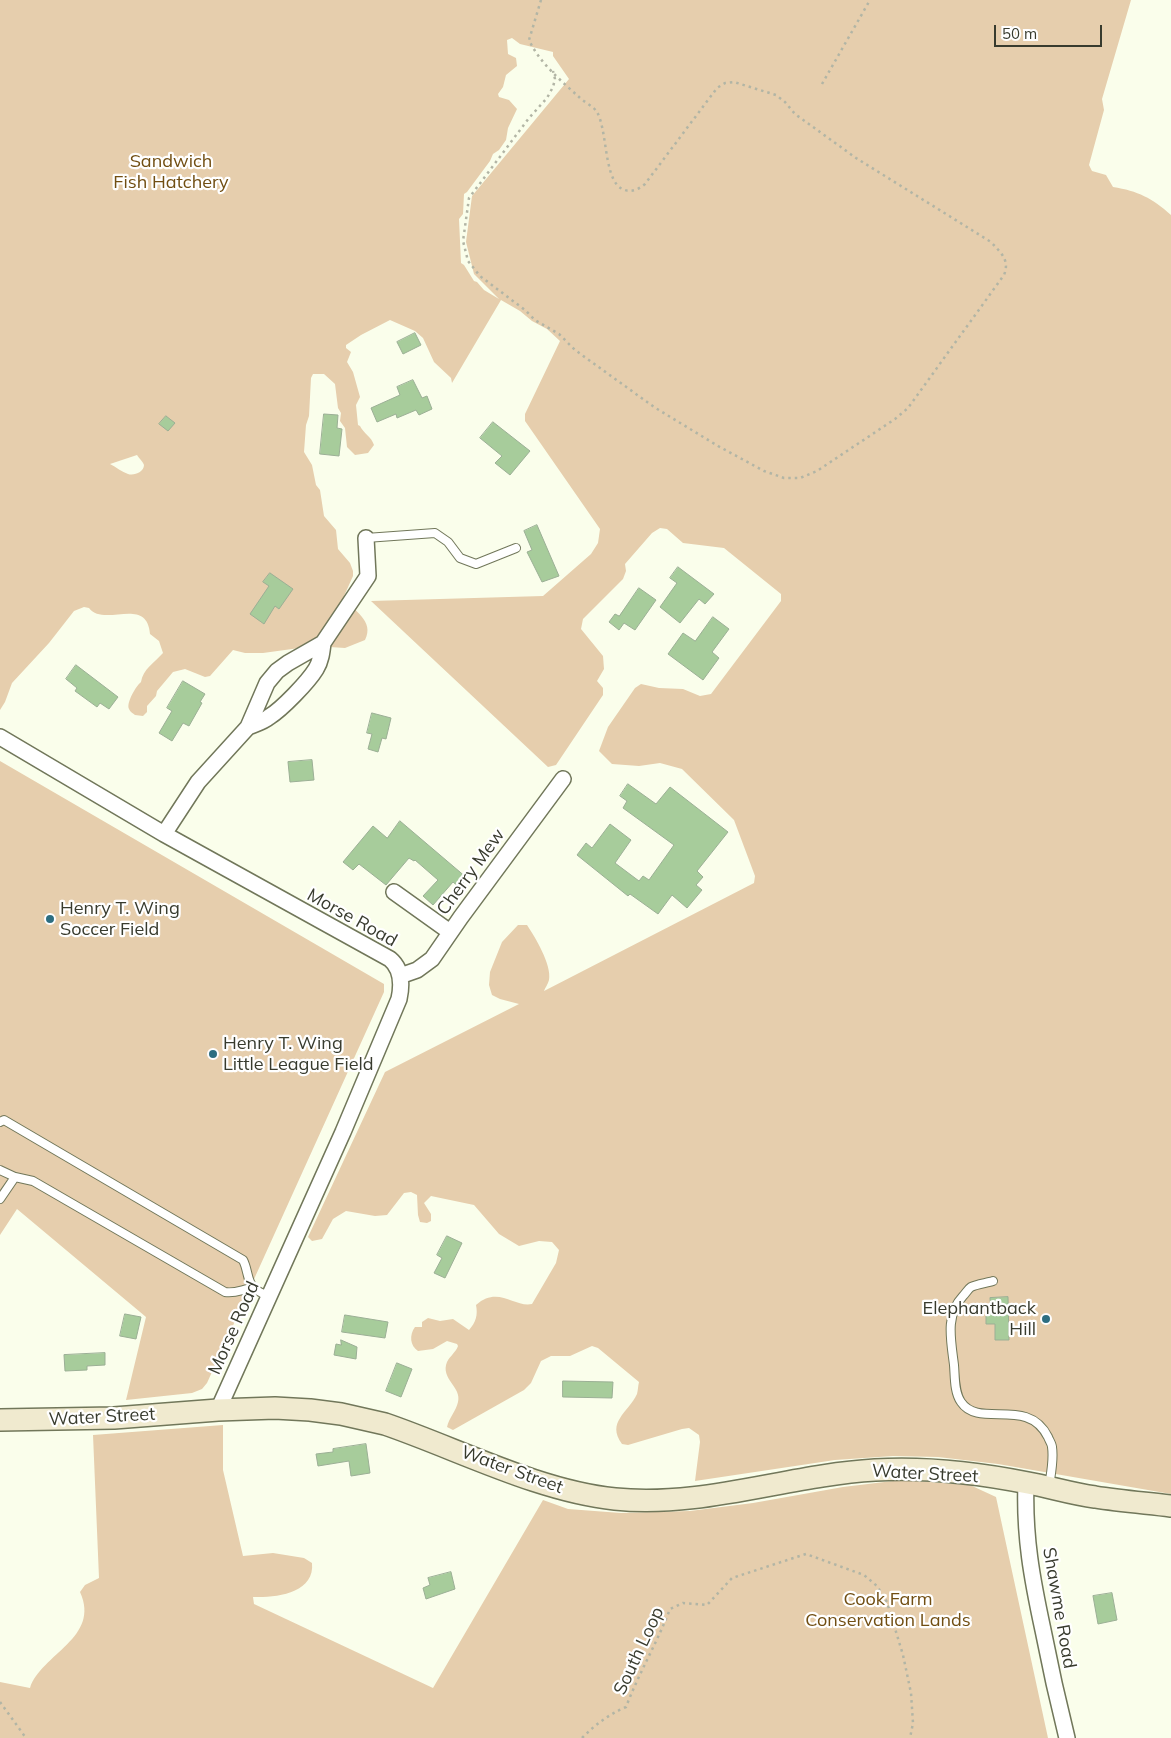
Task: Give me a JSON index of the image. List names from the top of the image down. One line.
{"streets":{"main road":["Water Street"],"street":["Cherry Mew","Morse Road","Shawme Road"],"path":["South Loop"]},"crossings":[["Cherry Mew","Morse Road"],["Morse Road","Water Street"],["Water Street","Shawme Road"]],"parks":["Sandwich Fish Hatchery","Cook Farm Conservation Lands"],"places":["Henry T. Wing Soccer Field","Henry T. Wing Little League Field","Elephantback Hill"],"scale_bar":"50 m"}
